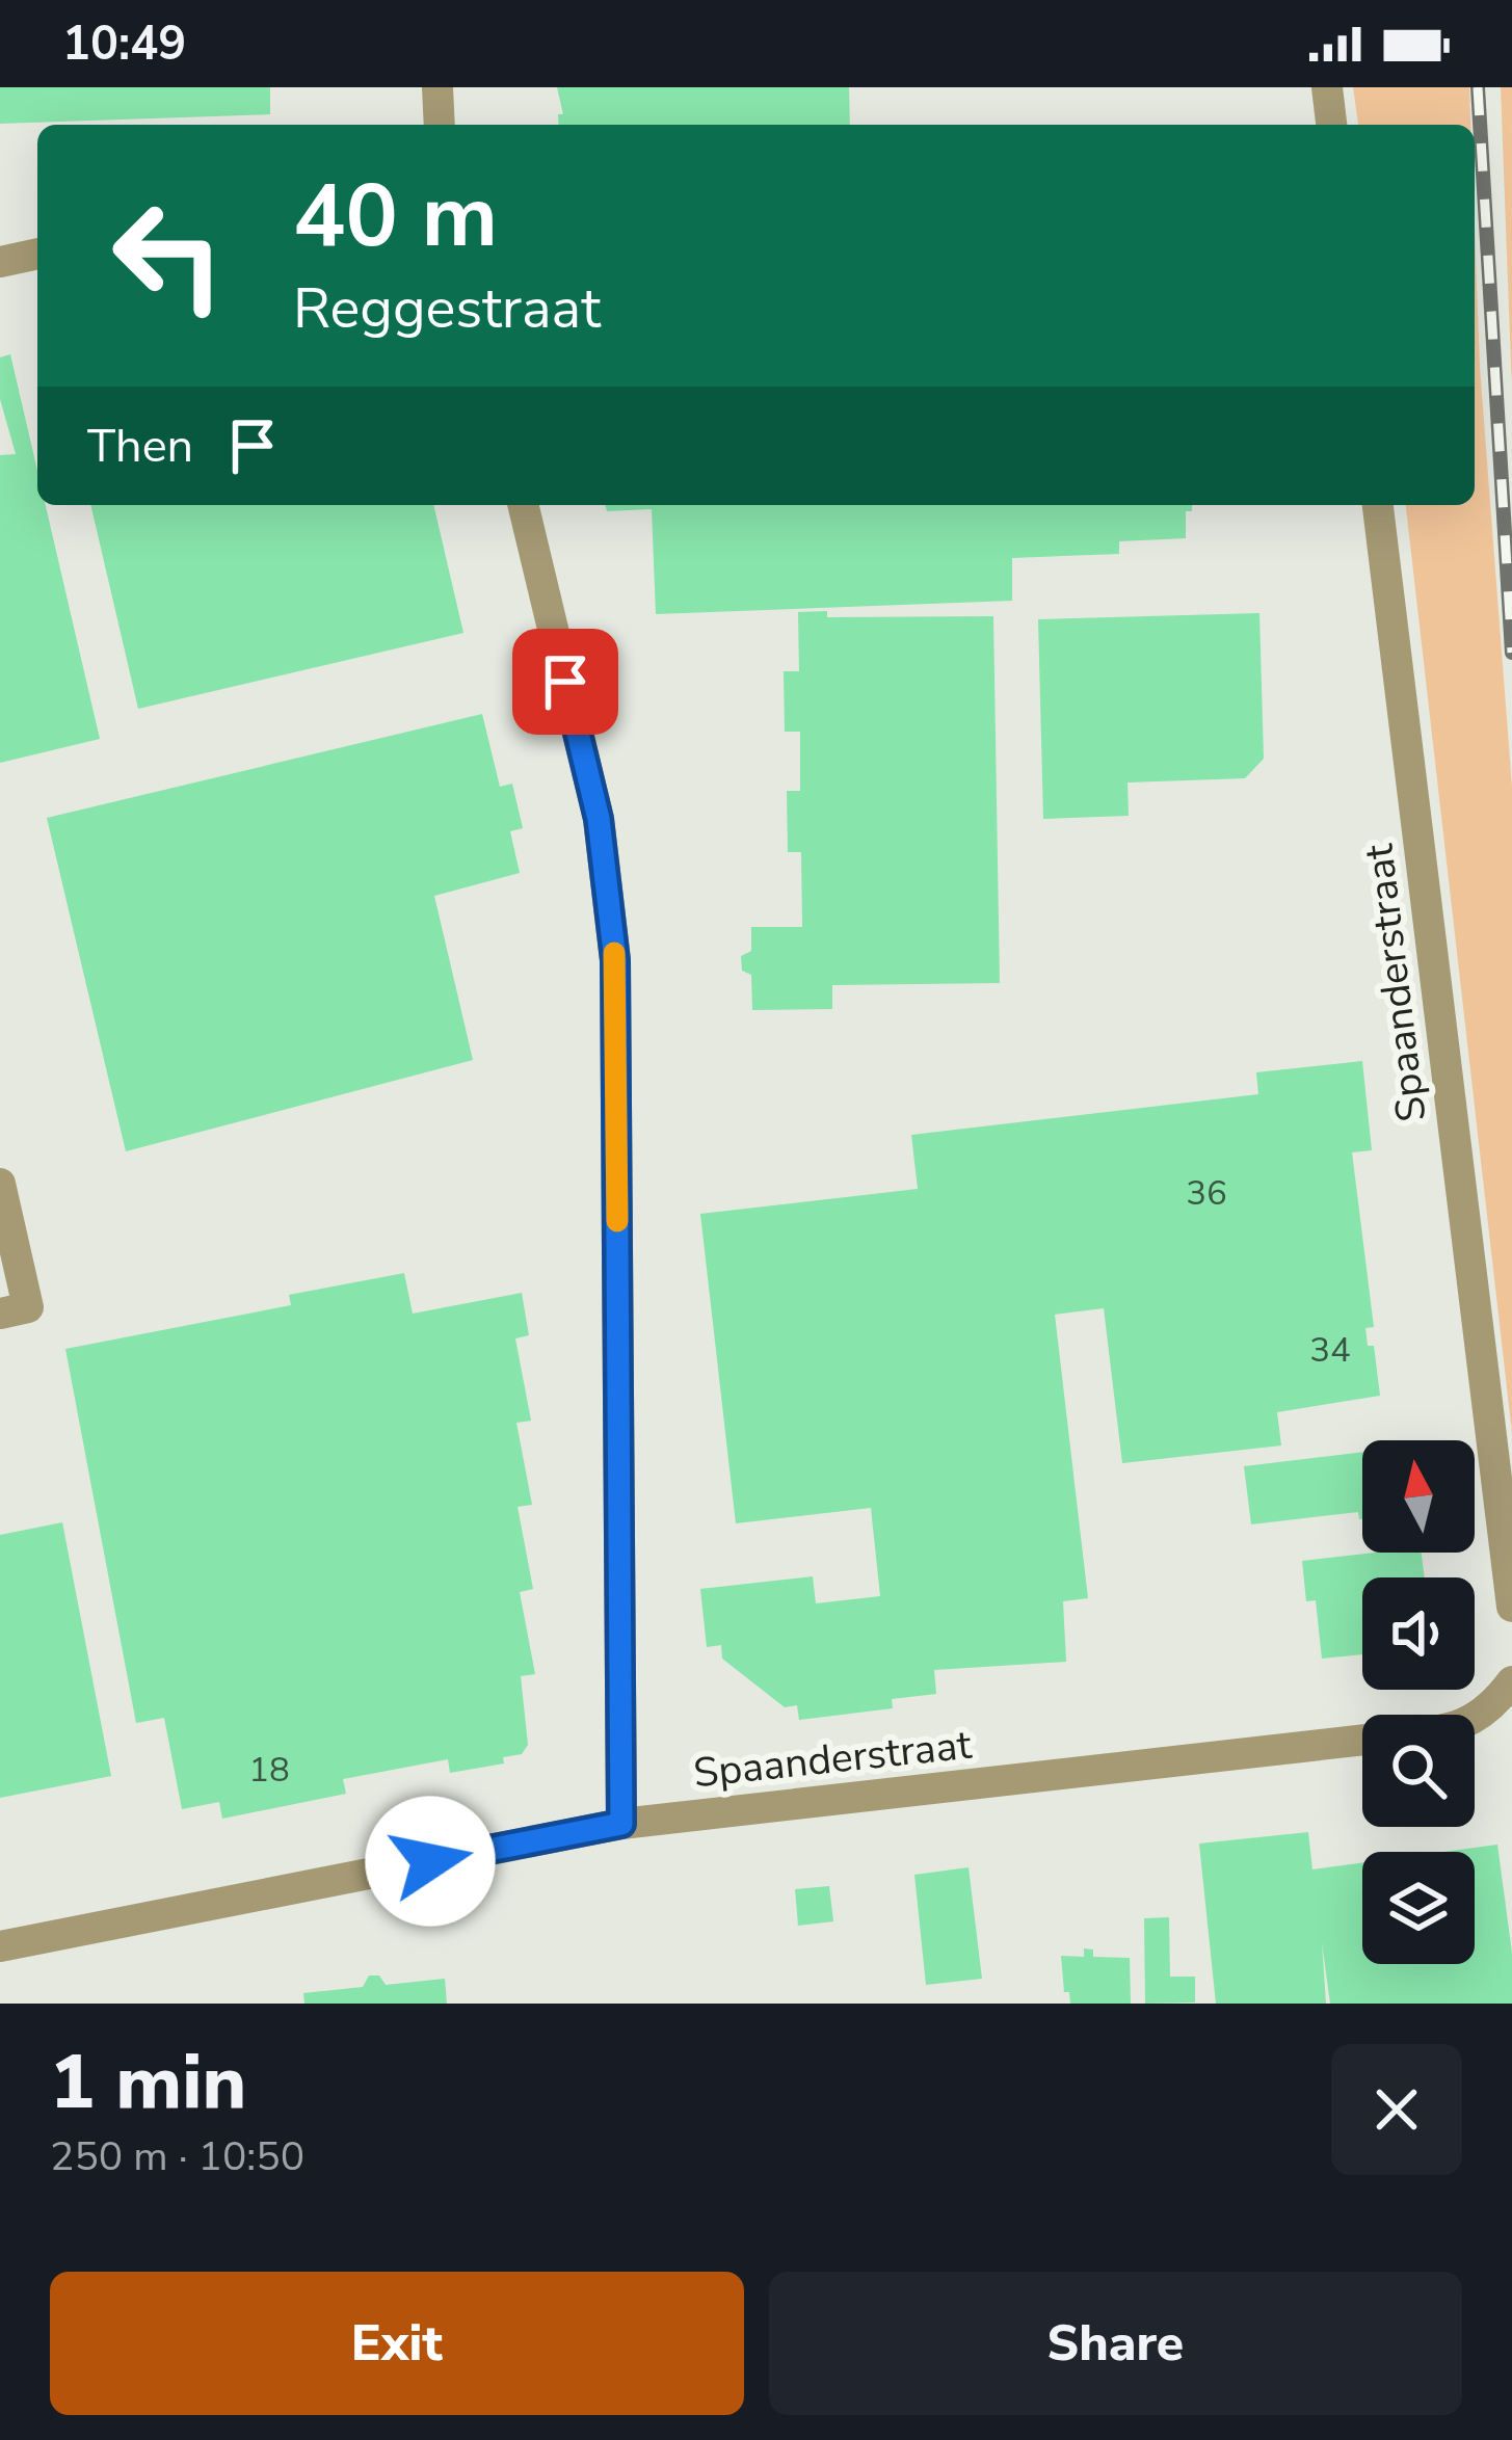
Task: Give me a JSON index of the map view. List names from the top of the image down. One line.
{"streets":{"street":["Spaanderstraat"]},"house_numbers":["36","34","18"],"north":"top","page":{"status":"10:49","turn":["40 m","Reggestraat"],"then":"Then","heading":["1 min","250 m · 10:50"],"buttons":["Exit","Share"]}}
